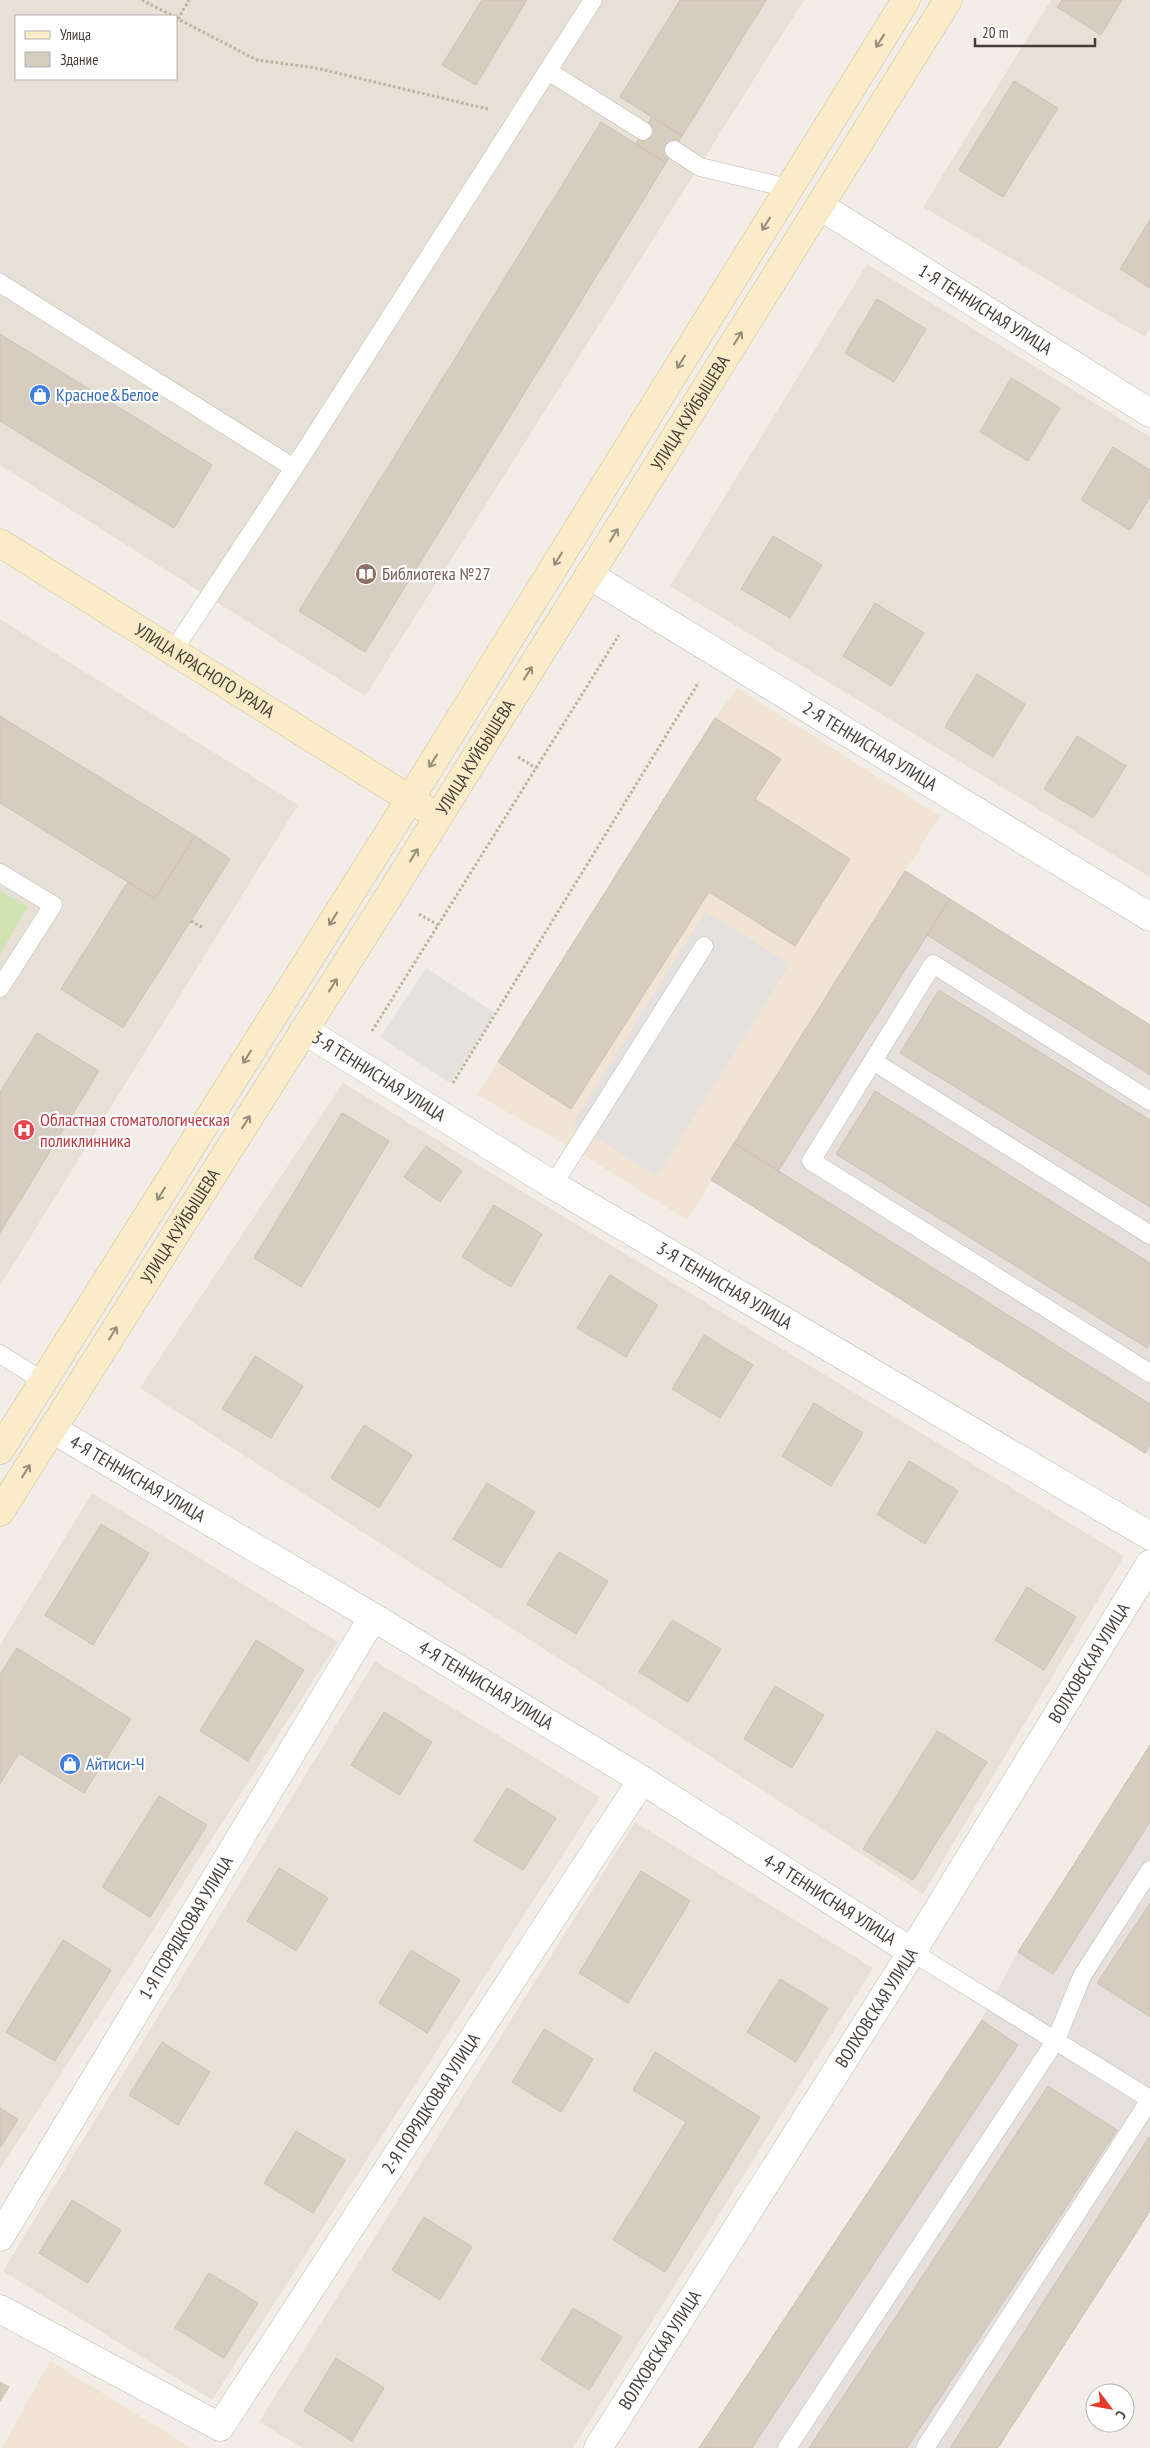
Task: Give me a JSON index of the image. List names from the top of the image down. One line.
{"streets":{"main road":["УЛИЦА КУЙБЫШЕВА","УЛИЦА КРАСНОГО УРАЛА"],"street":["1-Я ТЕННИСНАЯ УЛИЦА","2-Я ТЕННИСНАЯ УЛИЦА","3-Я ТЕННИСНАЯ УЛИЦА","4-Я ТЕННИСНАЯ УЛИЦА","ВОЛХОВСКАЯ УЛИЦА","1-Я ПОРЯДКОВАЯ УЛИЦА","2-Я ПОРЯДКОВАЯ УЛИЦА"]},"crossings":[["1-Я ТЕННИСНАЯ УЛИЦА","УЛИЦА КУЙБЫШЕВА"],["УЛИЦА КУЙБЫШЕВА","УЛИЦА КРАСНОГО УРАЛА"],["УЛИЦА КУЙБЫШЕВА","2-Я ТЕННИСНАЯ УЛИЦА"],["УЛИЦА КУЙБЫШЕВА","3-Я ТЕННИСНАЯ УЛИЦА"],["УЛИЦА КУЙБЫШЕВА","4-Я ТЕННИСНАЯ УЛИЦА"],["4-Я ТЕННИСНАЯ УЛИЦА","ВОЛХОВСКАЯ УЛИЦА"],["4-Я ТЕННИСНАЯ УЛИЦА","1-Я ПОРЯДКОВАЯ УЛИЦА"],["4-Я ТЕННИСНАЯ УЛИЦА","2-Я ПОРЯДКОВАЯ УЛИЦА"]],"places":{"shop":["Красное&Белое","Айтиси-Ч"],"library":["Библиотека №27"],"hospital":["Областная стоматологическая поликлинника"]},"legend":["Улица","Здание"],"scale_bar":"20 m","north":"bottom right"}
